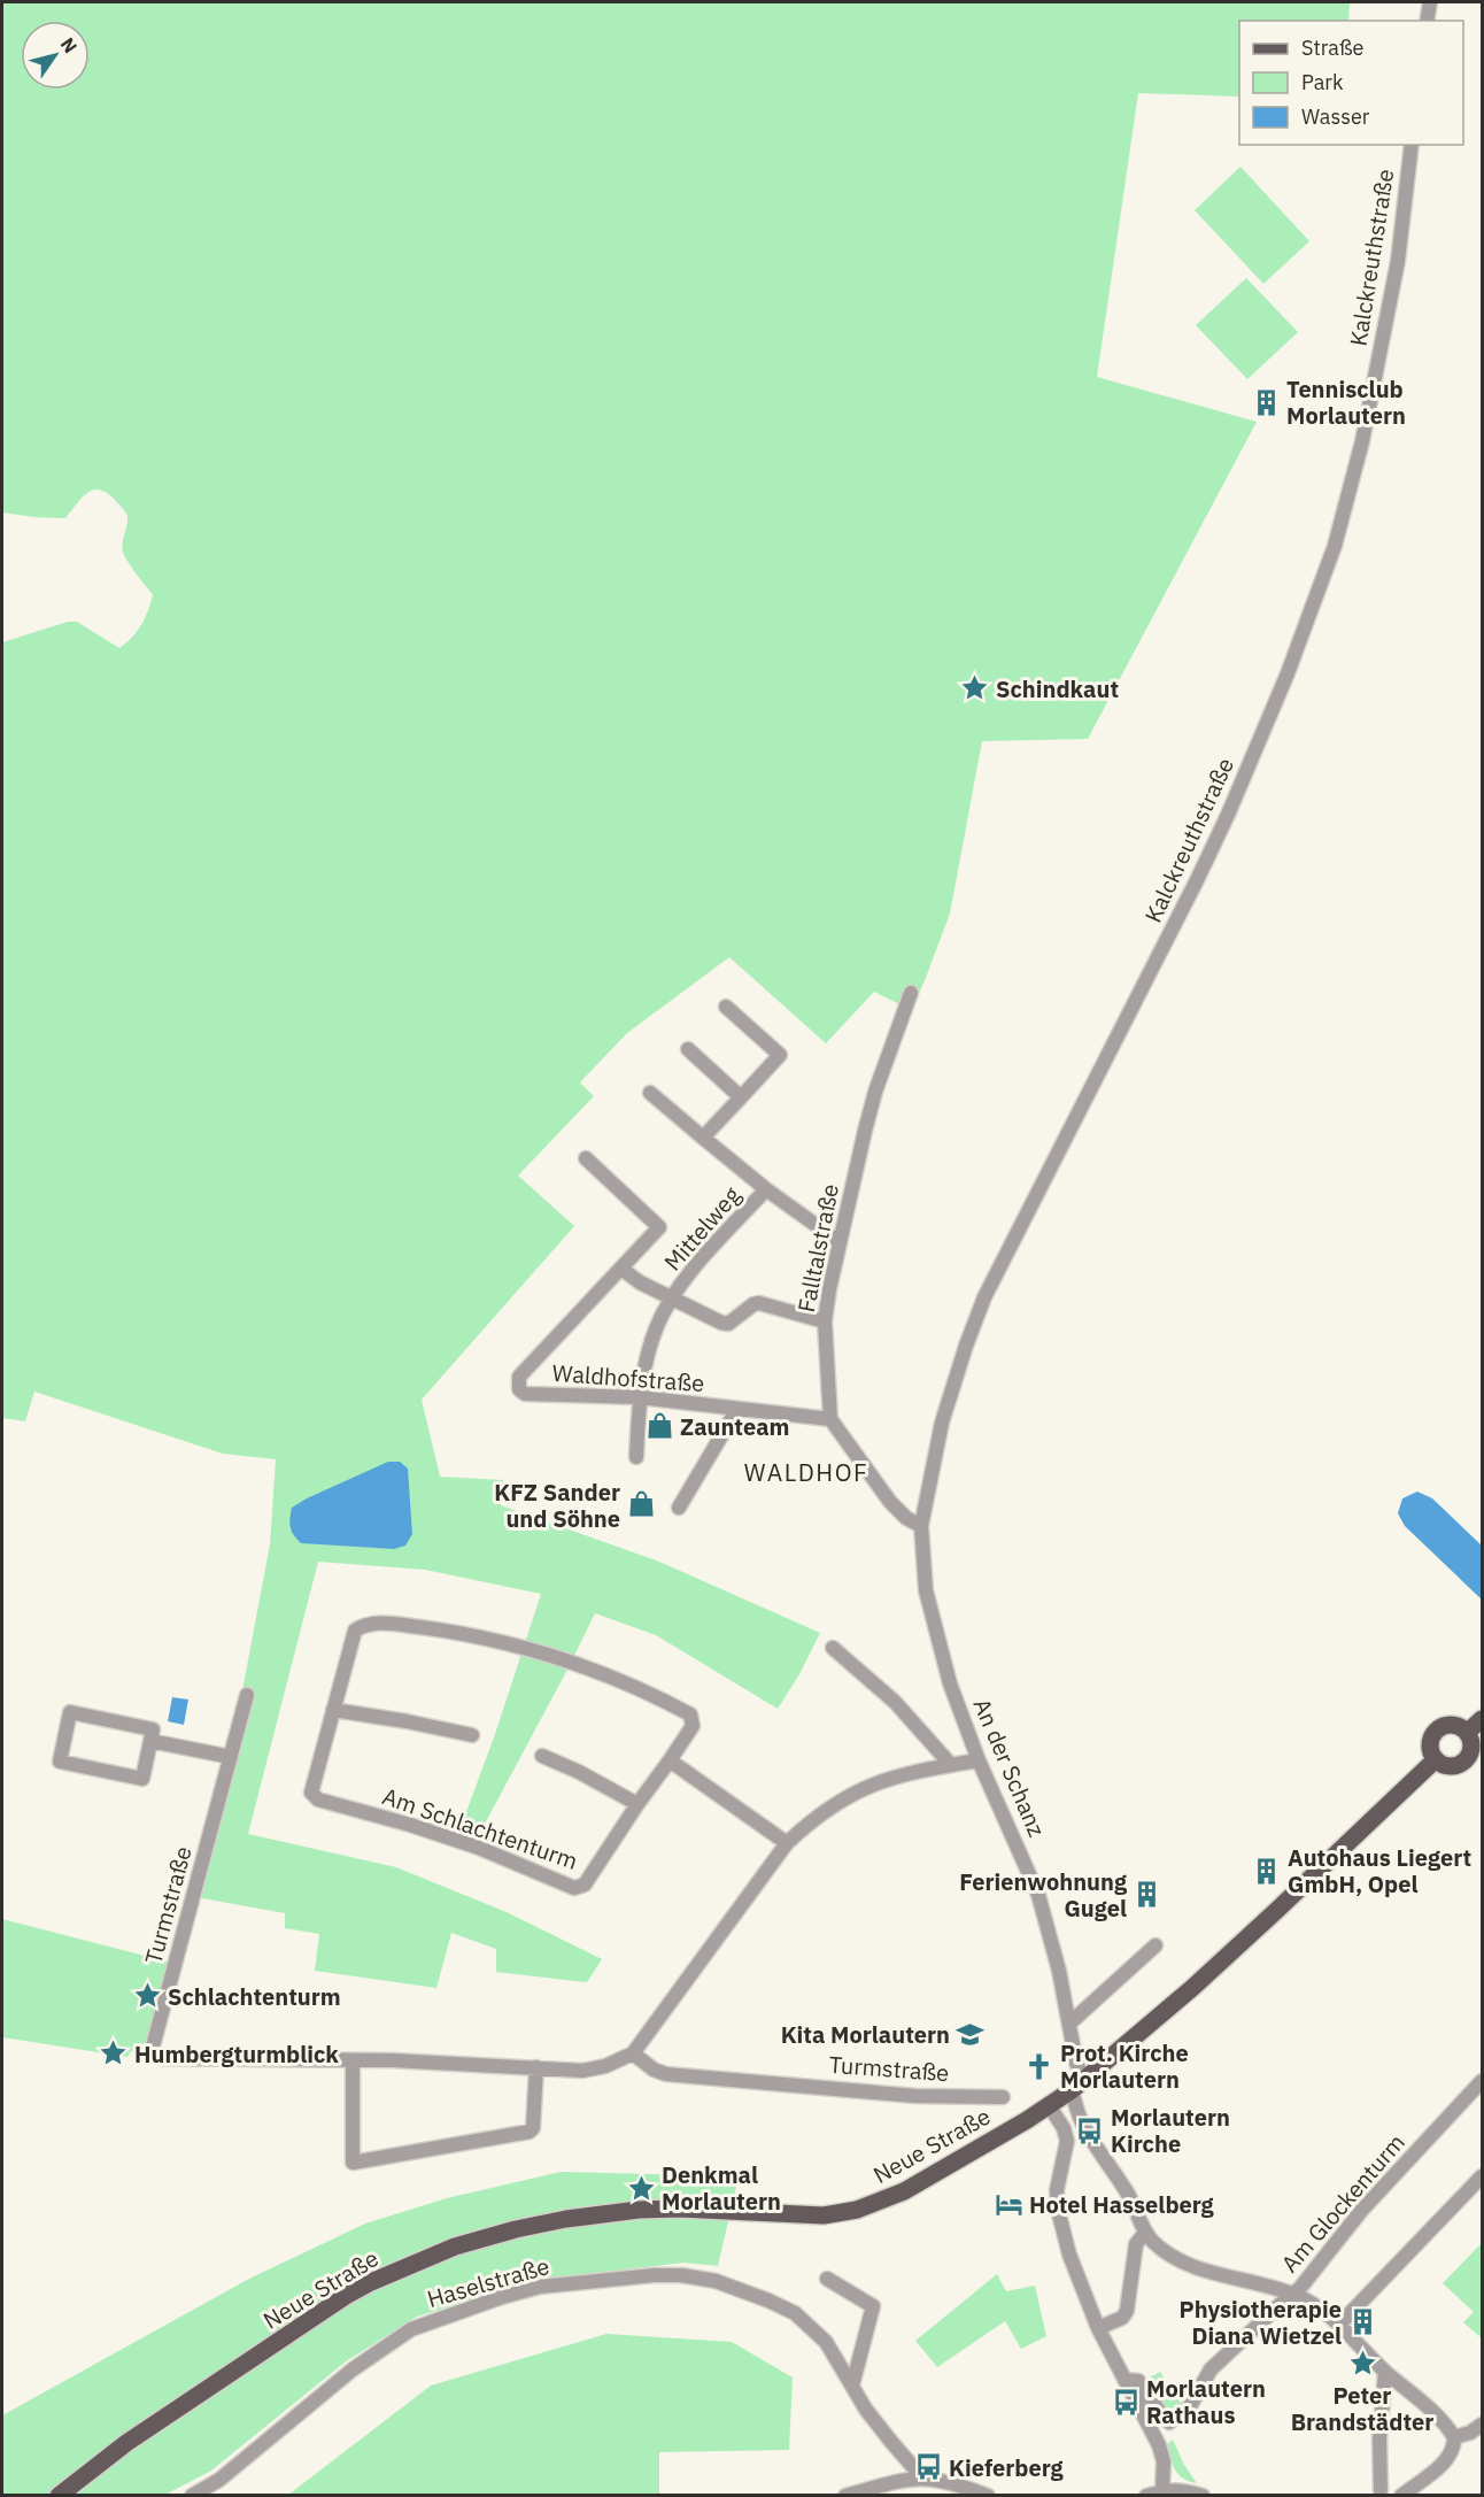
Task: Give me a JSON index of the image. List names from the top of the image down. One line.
{"streets":{"main road":["Neue Straße"],"street":["Kalckreuthstraße","Mittelweg","Falltalstraße","Waldhofstraße","An der Schanz","Am Schlachtenturm","Turmstraße","Am Glockenturm","Haselstraße"]},"crossings":[["Kalckreuthstraße","An der Schanz"],["Mittelweg","Waldhofstraße"],["Falltalstraße","Waldhofstraße"],["An der Schanz","Neue Straße"]],"districts":["WALDHOF"],"places":{"building":["Tennisclub Morlautern","Autohaus Liegert GmbH, Opel","Ferienwohnung Gugel","Physiotherapie Diana Wietzel"],"place":["Schindkaut","Schlachtenturm","Humbergturmblick","Denkmal Morlautern","Peter Brandstädter"],"shop":["Zaunteam","KFZ Sander und Söhne"],"school or university":["Kita Morlautern"],"church":["Prot. Kirche Morlautern"],"bus stop":["Morlautern Kirche","Morlautern Rathaus","Kieferberg"],"hotel":["Hotel Hasselberg"]},"legend":["Straße","Park","Wasser"],"north":"top right"}
